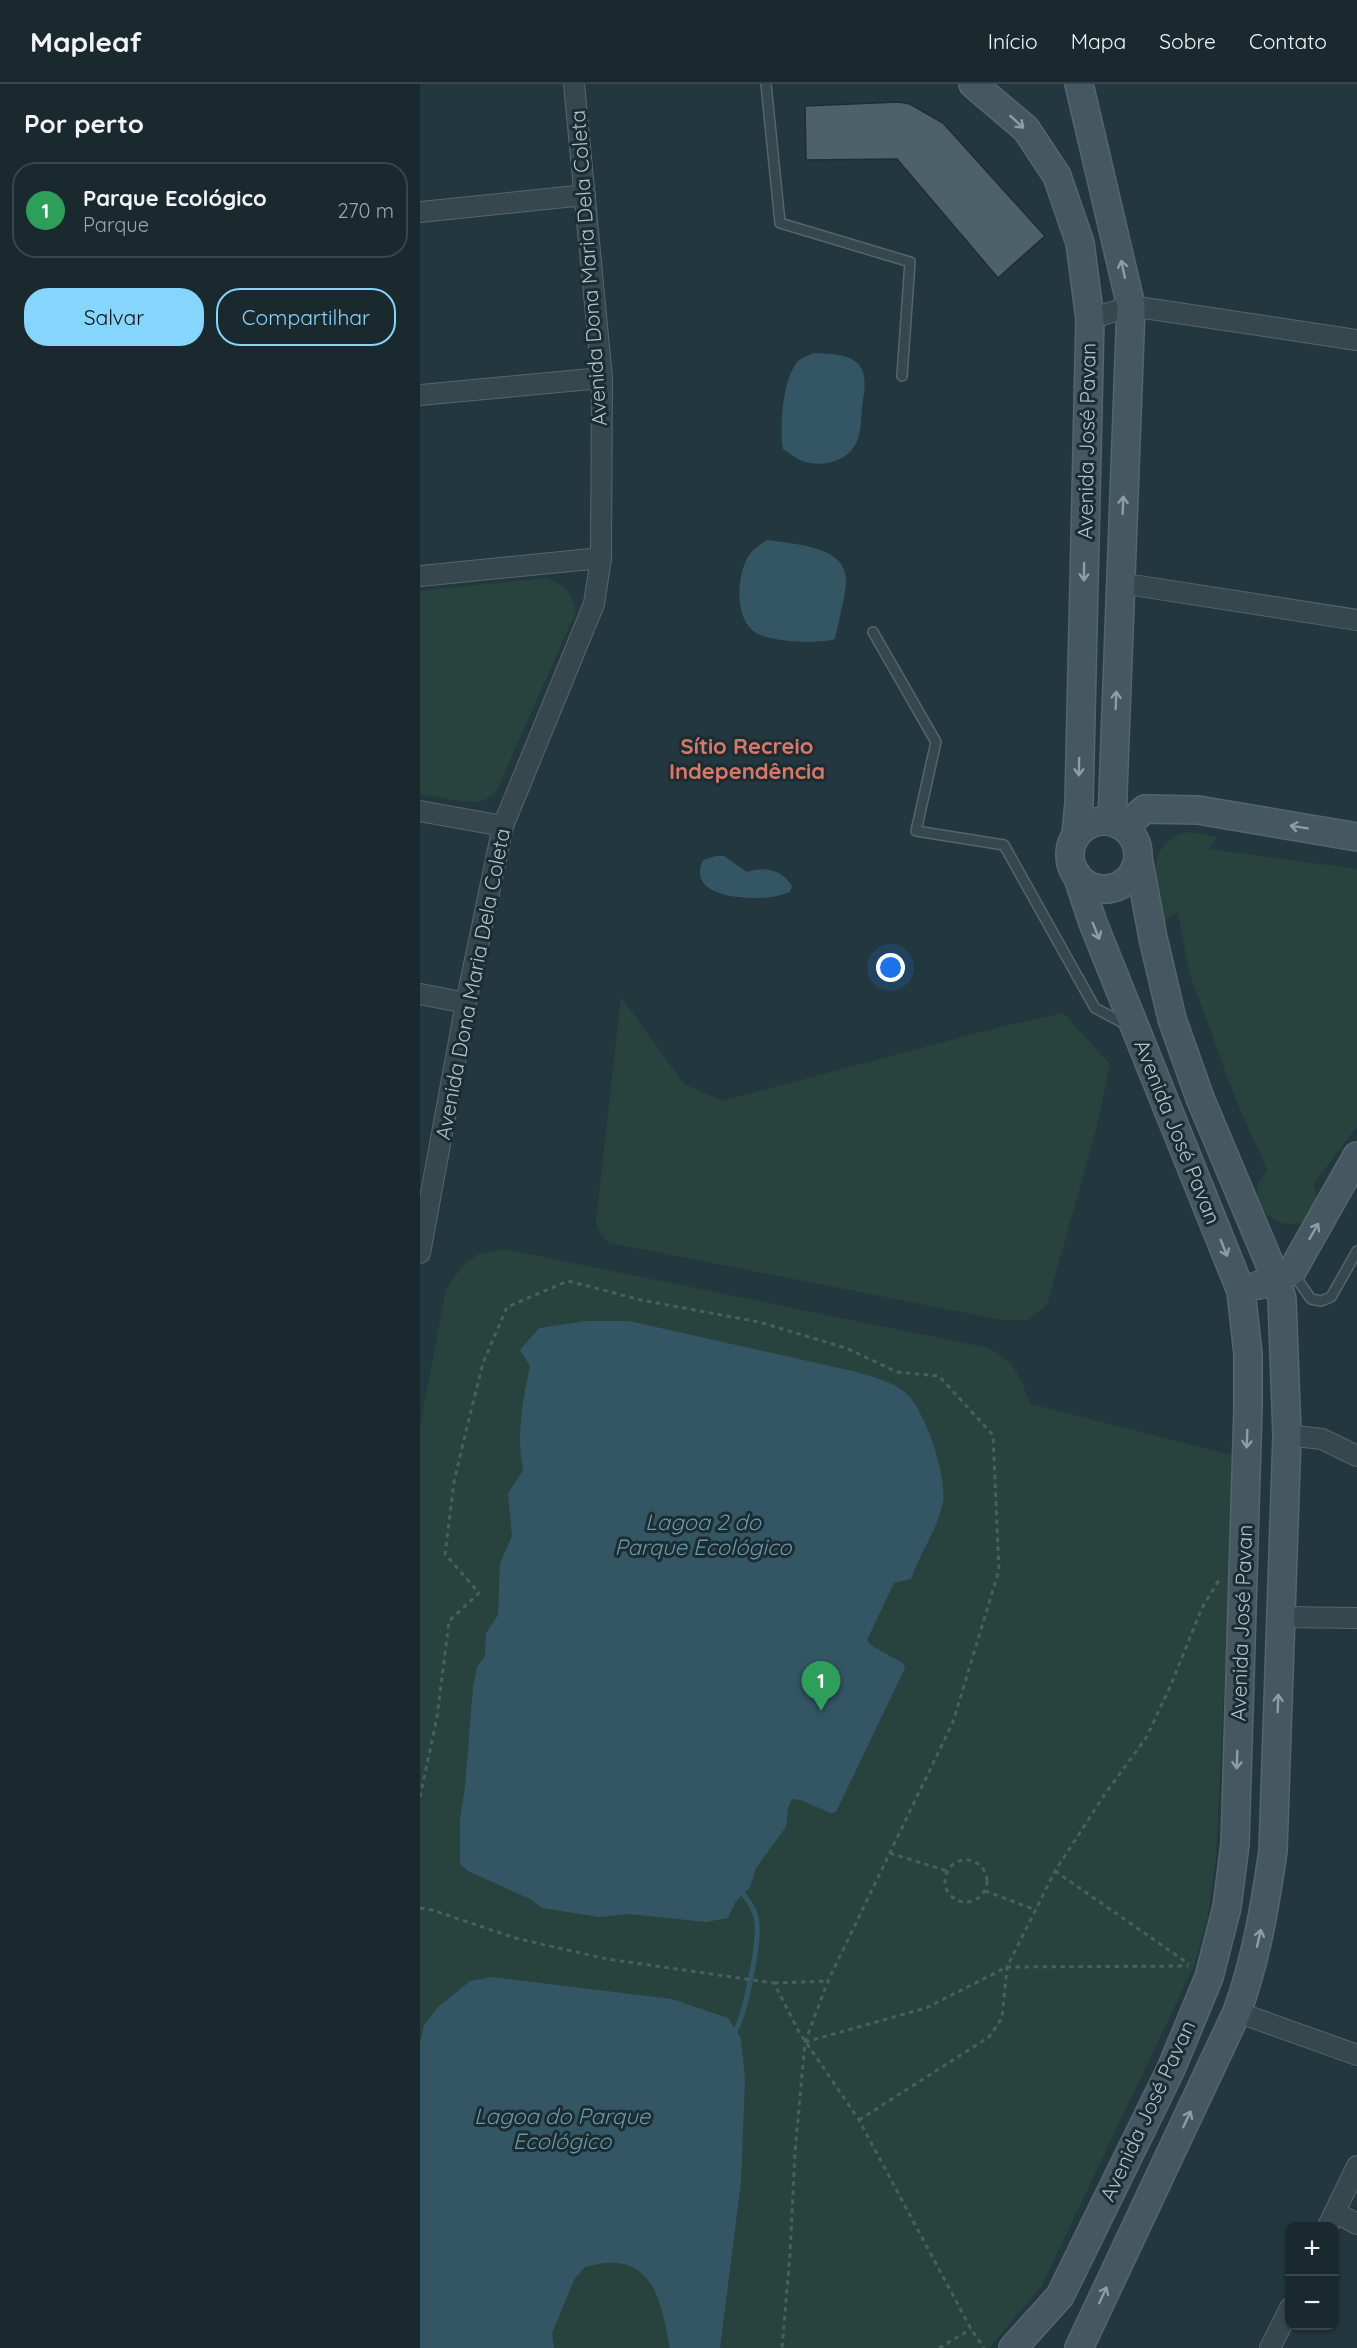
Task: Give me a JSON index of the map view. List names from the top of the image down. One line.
{"streets":{"street":["Avenida Dona Maria Dela Coleta","Avenida José Pavan"]},"districts":["Sítio Recreio Independência"],"water":["Lagoa 2 do Parque Ecológico","Lagoa do Parque Ecológico"],"page":{"header":"Mapleaf","nav":["Início","Mapa","Sobre","Contato"],"heading":"Por perto","list":[{"mark":"1","name":"Parque Ecológico","note":"Parque","value":"270 m"}],"buttons":["Salvar","Compartilhar"],"pins":"1","map_buttons":["+","−"]}}
